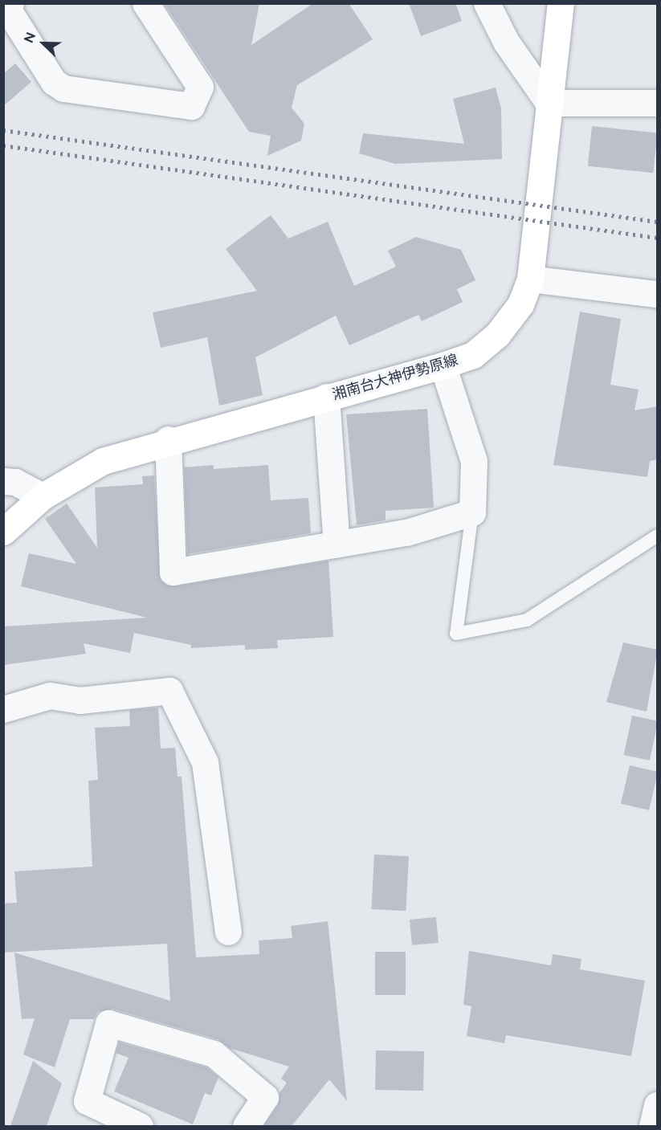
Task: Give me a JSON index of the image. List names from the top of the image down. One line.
{"streets":{"main road":["湘南台大神伊勢原線"]},"north":"top left"}
